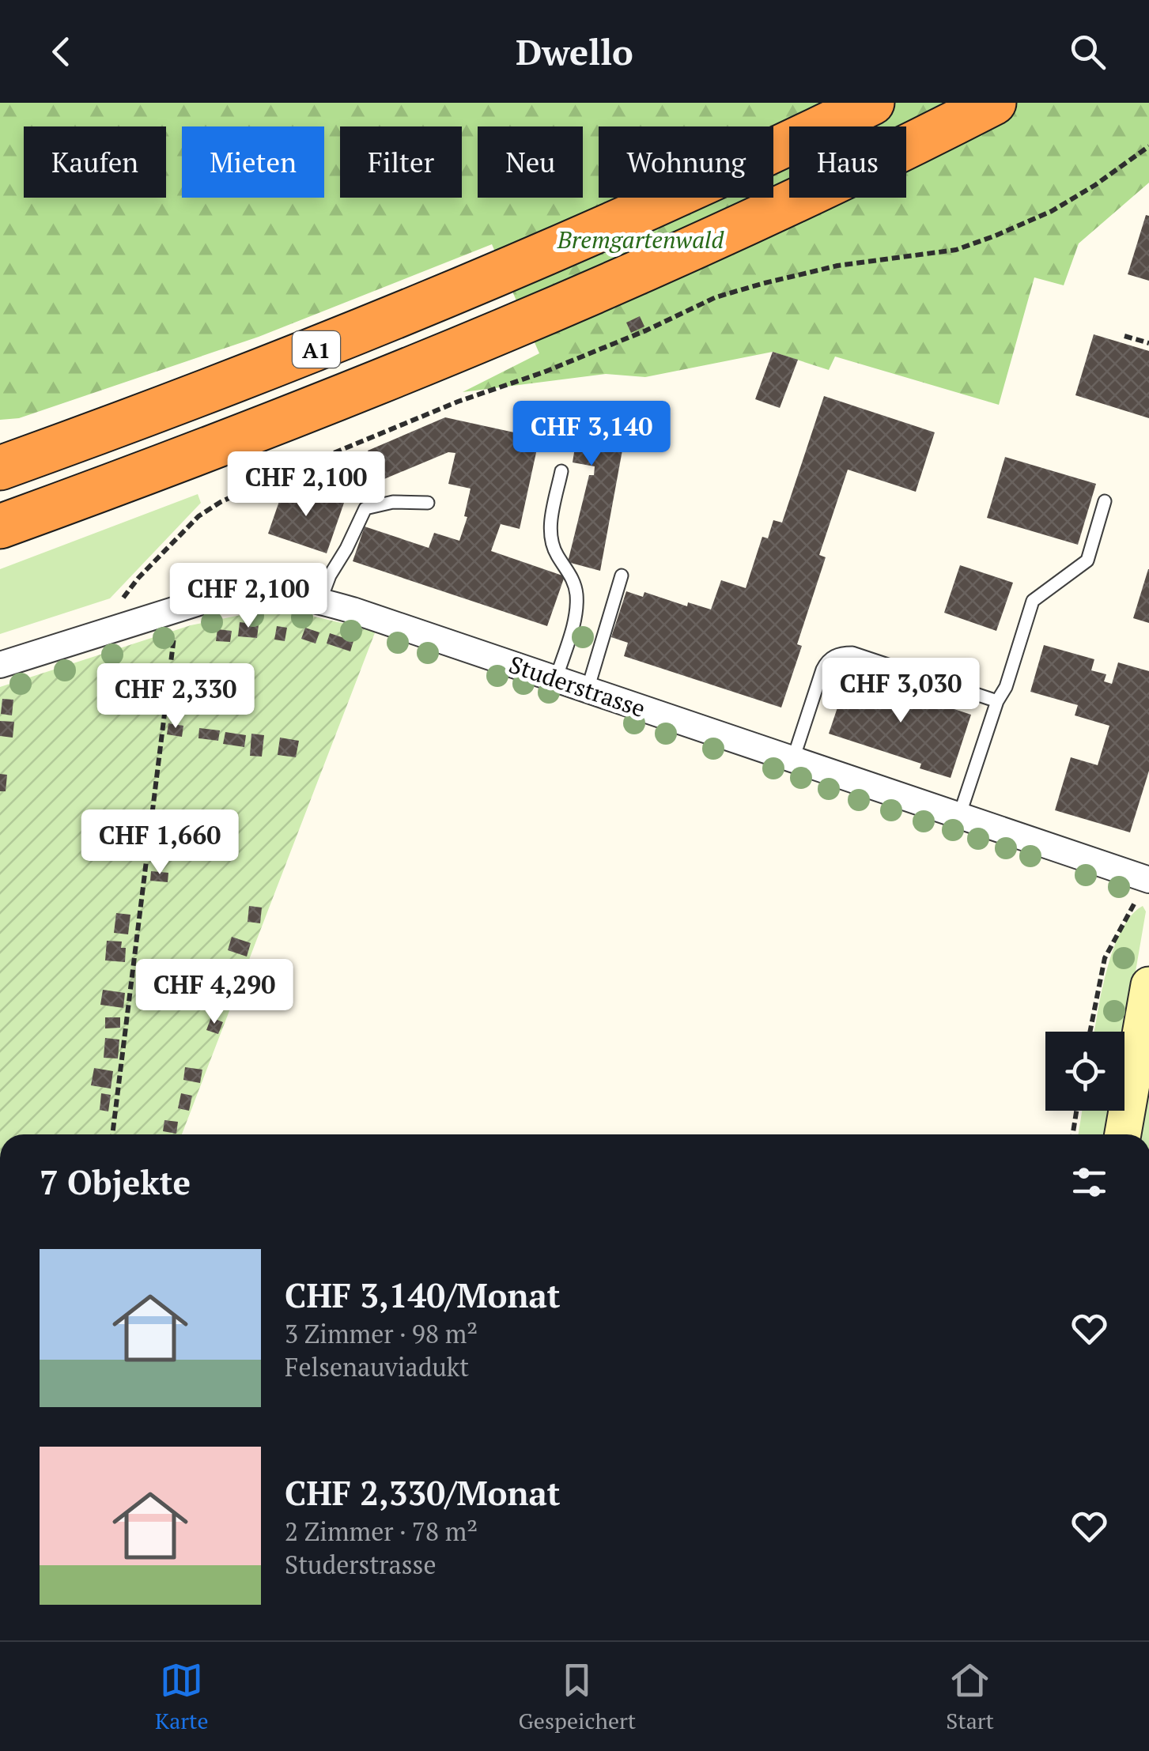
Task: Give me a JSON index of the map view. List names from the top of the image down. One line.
{"streets":{"highway":["A1"],"street":["Studerstrasse"]},"parks":["Bremgartenwald"],"page":{"header":"Dwello","chip":["Kaufen","Mieten","Filter","Neu","Wohnung","Haus"],"price":["CHF 3,140","CHF 2,100","CHF 2,100","CHF 3,030","CHF 2,330","CHF 1,660","CHF 4,290"],"heading":"7 Objekte","list":[{"name":"CHF 3,140/Monat","note":"3 Zimmer · 98 m² · Felsenauviadukt"},{"name":"CHF 2,330/Monat","note":"2 Zimmer · 78 m² · Studerstrasse"}],"tabs":["Karte","Gespeichert","Start"]}}
